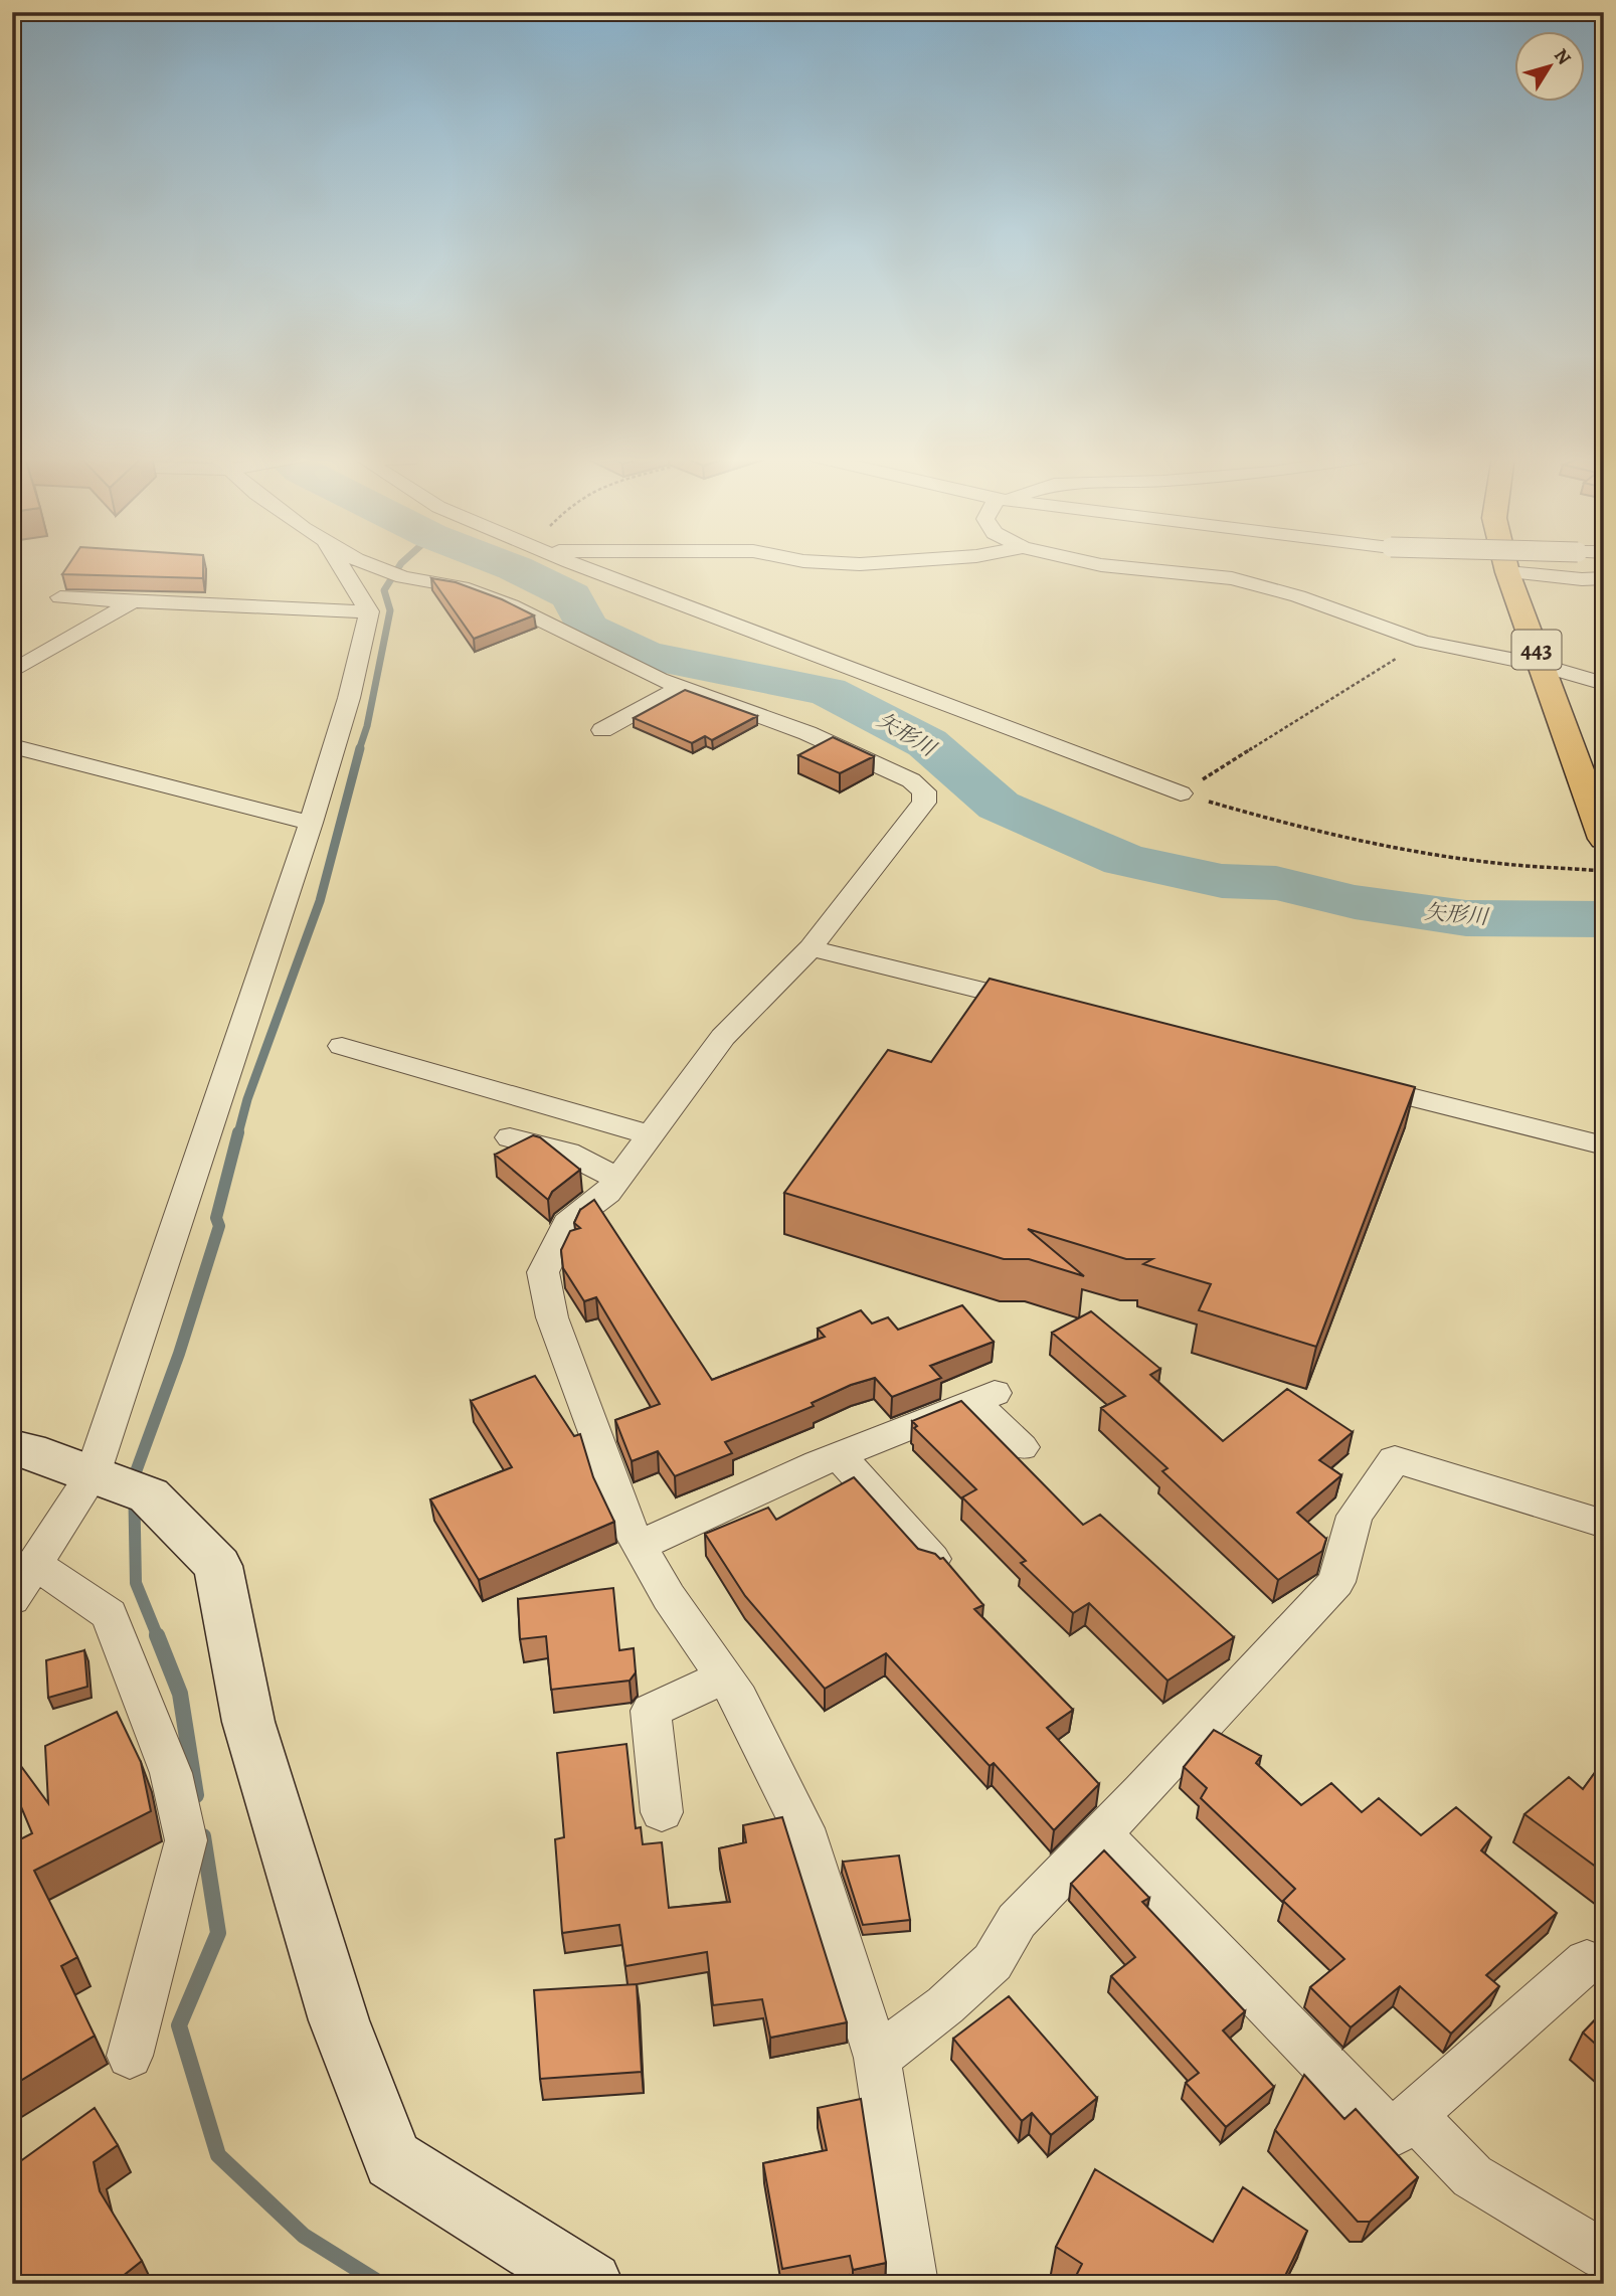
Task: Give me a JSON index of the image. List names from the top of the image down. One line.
{"streets":{"highway":["443"]},"water":["矢形川"],"north":"top right"}
